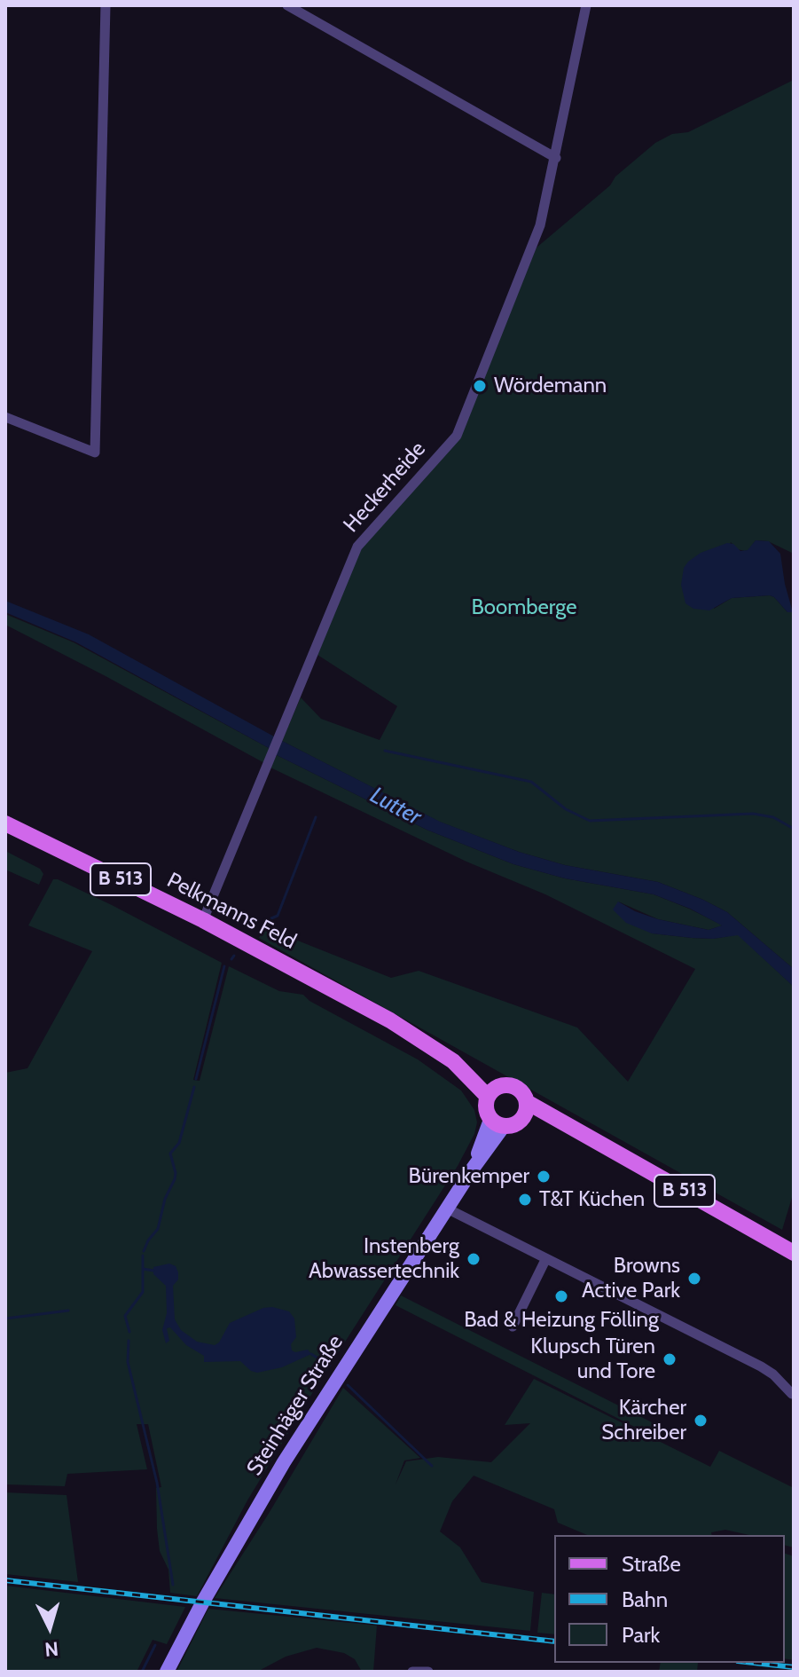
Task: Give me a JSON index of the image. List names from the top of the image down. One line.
{"streets":{"main road":["B 513","Pelkmanns Feld","Steinhäger Straße"],"street":["Heckerheide"]},"crossings":[["Heckerheide","Pelkmanns Feld"],["B 513","Pelkmanns Feld"],["B 513","Steinhäger Straße"],["Pelkmanns Feld","Steinhäger Straße"]],"water":["Lutter"],"parks":["Boomberge"],"places":["Wördemann","Bürenkemper","T&T Küchen","Instenberg Abwassertechnik","Browns Active Park","Bad & Heizung Fölling","Klupsch Türen und Tore","Kärcher Schreiber"],"legend":["Straße","Bahn","Park"],"north":"bottom"}
